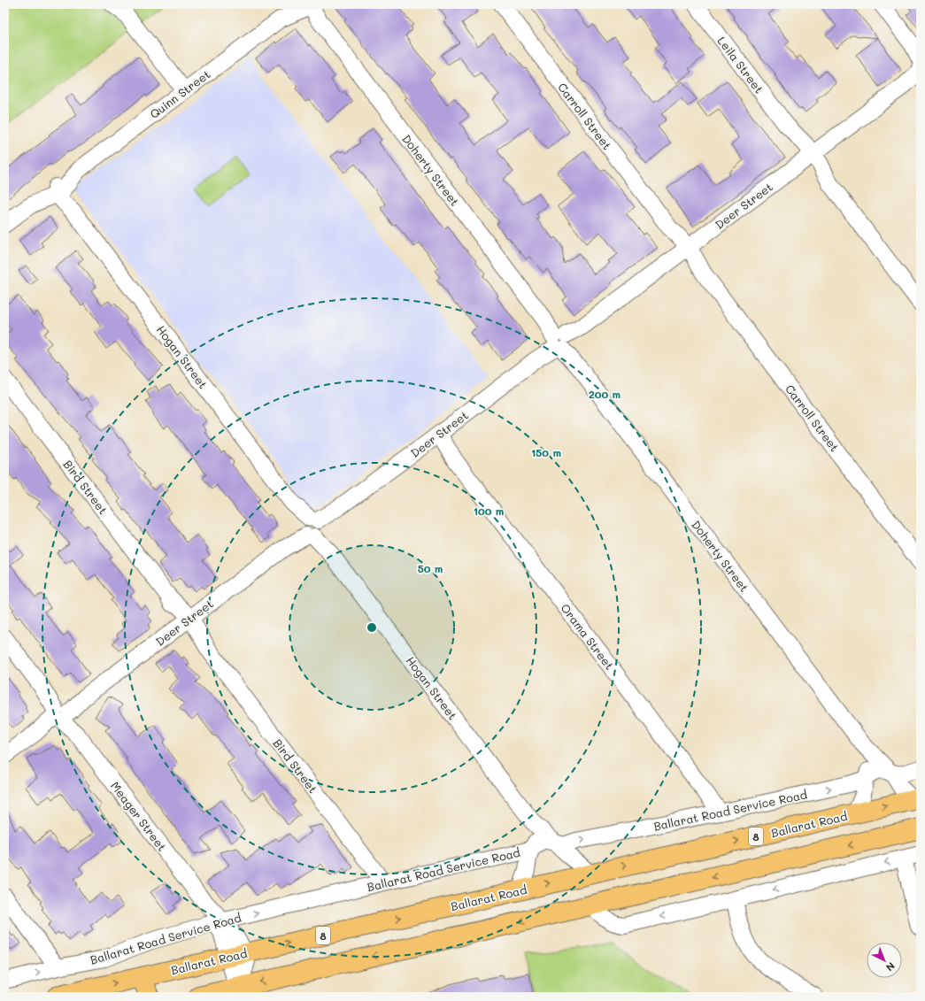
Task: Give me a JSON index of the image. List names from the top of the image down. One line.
{"streets":{"highway":["Ballarat Road","8"],"street":["Leila Street","Quinn Street","Carroll Street","Doherty Street","Deer Street","Hogan Street","Bird Street","Orama Street","Ballarat Road Service Road","Meager Street"]},"crossings":[["Leila Street","Deer Street"],["Quinn Street","Doherty Street"],["Quinn Street","Hogan Street"],["Carroll Street","Deer Street"],["Doherty Street","Deer Street"],["Doherty Street","Ballarat Road Service Road"],["Doherty Street","Ballarat Road"],["Deer Street","Hogan Street"],["Deer Street","Bird Street"],["Deer Street","Orama Street"],["Deer Street","Meager Street"],["Hogan Street","Ballarat Road Service Road"],["Hogan Street","Ballarat Road"],["Bird Street","Ballarat Road Service Road"],["Orama Street","Ballarat Road Service Road"],["Ballarat Road Service Road","Meager Street"],["Meager Street","Ballarat Road"]],"north":"bottom right","rings":["200 m","150 m","100 m","50 m"]}
